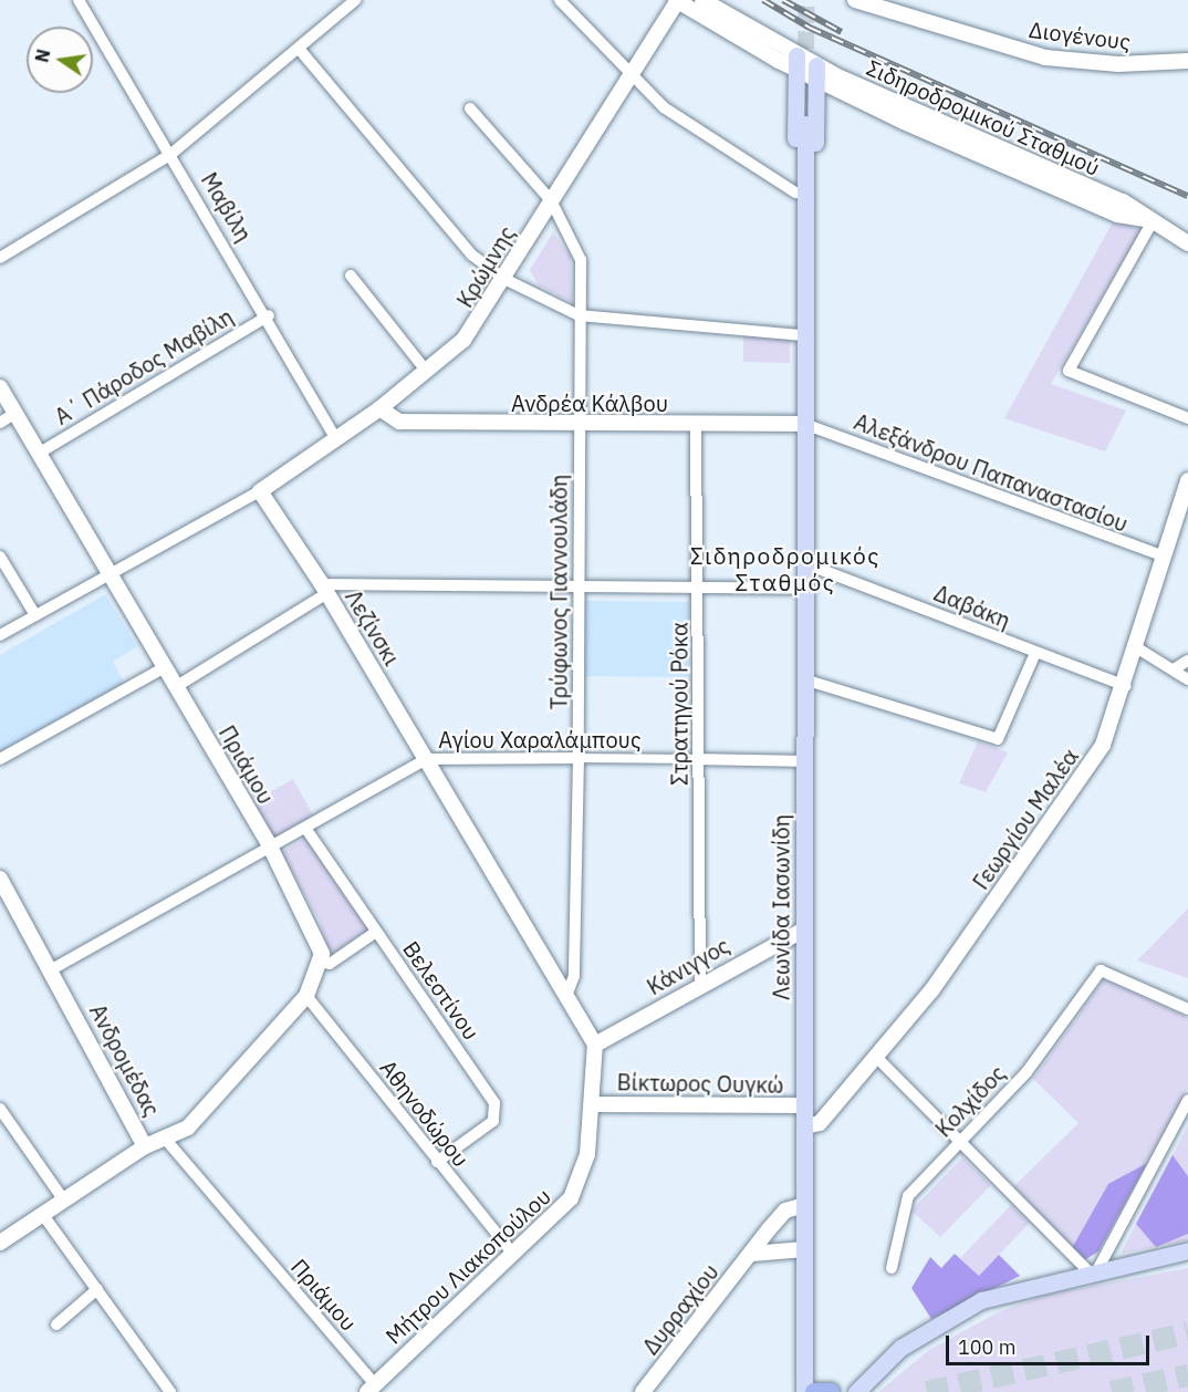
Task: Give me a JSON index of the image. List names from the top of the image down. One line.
{"streets":{"main road":["Λεωνίδα Ιασωνίδη"],"street":["Διογένους","Σιδηροδρομικού Σταθμού","Μαβίλη","Κρώμνης","Α΄ Πάροδος Μαβίλη","Ανδρέα Κάλβου","Αλεξάνδρου Παπαναστασίου","Τρύφωνος Γιαννουλάδη","Δαβάκη","Λεζίνσκι","Στρατηγού Ρόκα","Αγίου Χαραλάμπους","Πριάμου","Γεωργίου Μαλέα","Κάνιγγος","Βελεστίνου","Ανδρομέδας","Βίκτωρος Ουγκώ","Κολχίδος","Αθηνοδώρου","Μήτρου Λιακοπούλου","Δυρραχίου"]},"crossings":[["Μαβίλη","Κρώμνης"],["Μαβίλη","Α΄ Πάροδος Μαβίλη"],["Κρώμνης","Ανδρέα Κάλβου"],["Κρώμνης","Τρύφωνος Γιαννουλάδη"],["Κρώμνης","Λεζίνσκι"],["Α΄ Πάροδος Μαβίλη","Πριάμου"],["Ανδρέα Κάλβου","Αλεξάνδρου Παπαναστασίου"],["Ανδρέα Κάλβου","Τρύφωνος Γιαννουλάδη"],["Ανδρέα Κάλβου","Στρατηγού Ρόκα"],["Ανδρέα Κάλβου","Λεωνίδα Ιασωνίδη"],["Αλεξάνδρου Παπαναστασίου","Γεωργίου Μαλέα"],["Αλεξάνδρου Παπαναστασίου","Λεωνίδα Ιασωνίδη"],["Τρύφωνος Γιαννουλάδη","Λεζίνσκι"],["Τρύφωνος Γιαννουλάδη","Αγίου Χαραλάμπους"],["Δαβάκη","Γεωργίου Μαλέα"],["Δαβάκη","Λεωνίδα Ιασωνίδη"],["Λεζίνσκι","Αγίου Χαραλάμπους"],["Λεζίνσκι","Κάνιγγος"],["Λεζίνσκι","Μήτρου Λιακοπούλου"],["Στρατηγού Ρόκα","Αγίου Χαραλάμπους"],["Στρατηγού Ρόκα","Κάνιγγος"],["Αγίου Χαραλάμπους","Πριάμου"],["Αγίου Χαραλάμπους","Λεωνίδα Ιασωνίδη"],["Αγίου Χαραλάμπους","Βελεστίνου"],["Αγίου Χαραλάμπους","Ανδρομέδας"],["Πριάμου","Μήτρου Λιακοπούλου"],["Γεωργίου Μαλέα","Λεωνίδα Ιασωνίδη"],["Λεωνίδα Ιασωνίδη","Κάνιγγος"],["Λεωνίδα Ιασωνίδη","Βίκτωρος Ουγκώ"],["Λεωνίδα Ιασωνίδη","Δυρραχίου"],["Κάνιγγος","Μήτρου Λιακοπούλου"],["Βελεστίνου","Αθηνοδώρου"],["Βίκτωρος Ουγκώ","Μήτρου Λιακοπούλου"],["Αθηνοδώρου","Μήτρου Λιακοπούλου"]],"districts":["Σιδηροδρομικός Σταθμός"],"scale_bar":"100 m","north":"left"}
